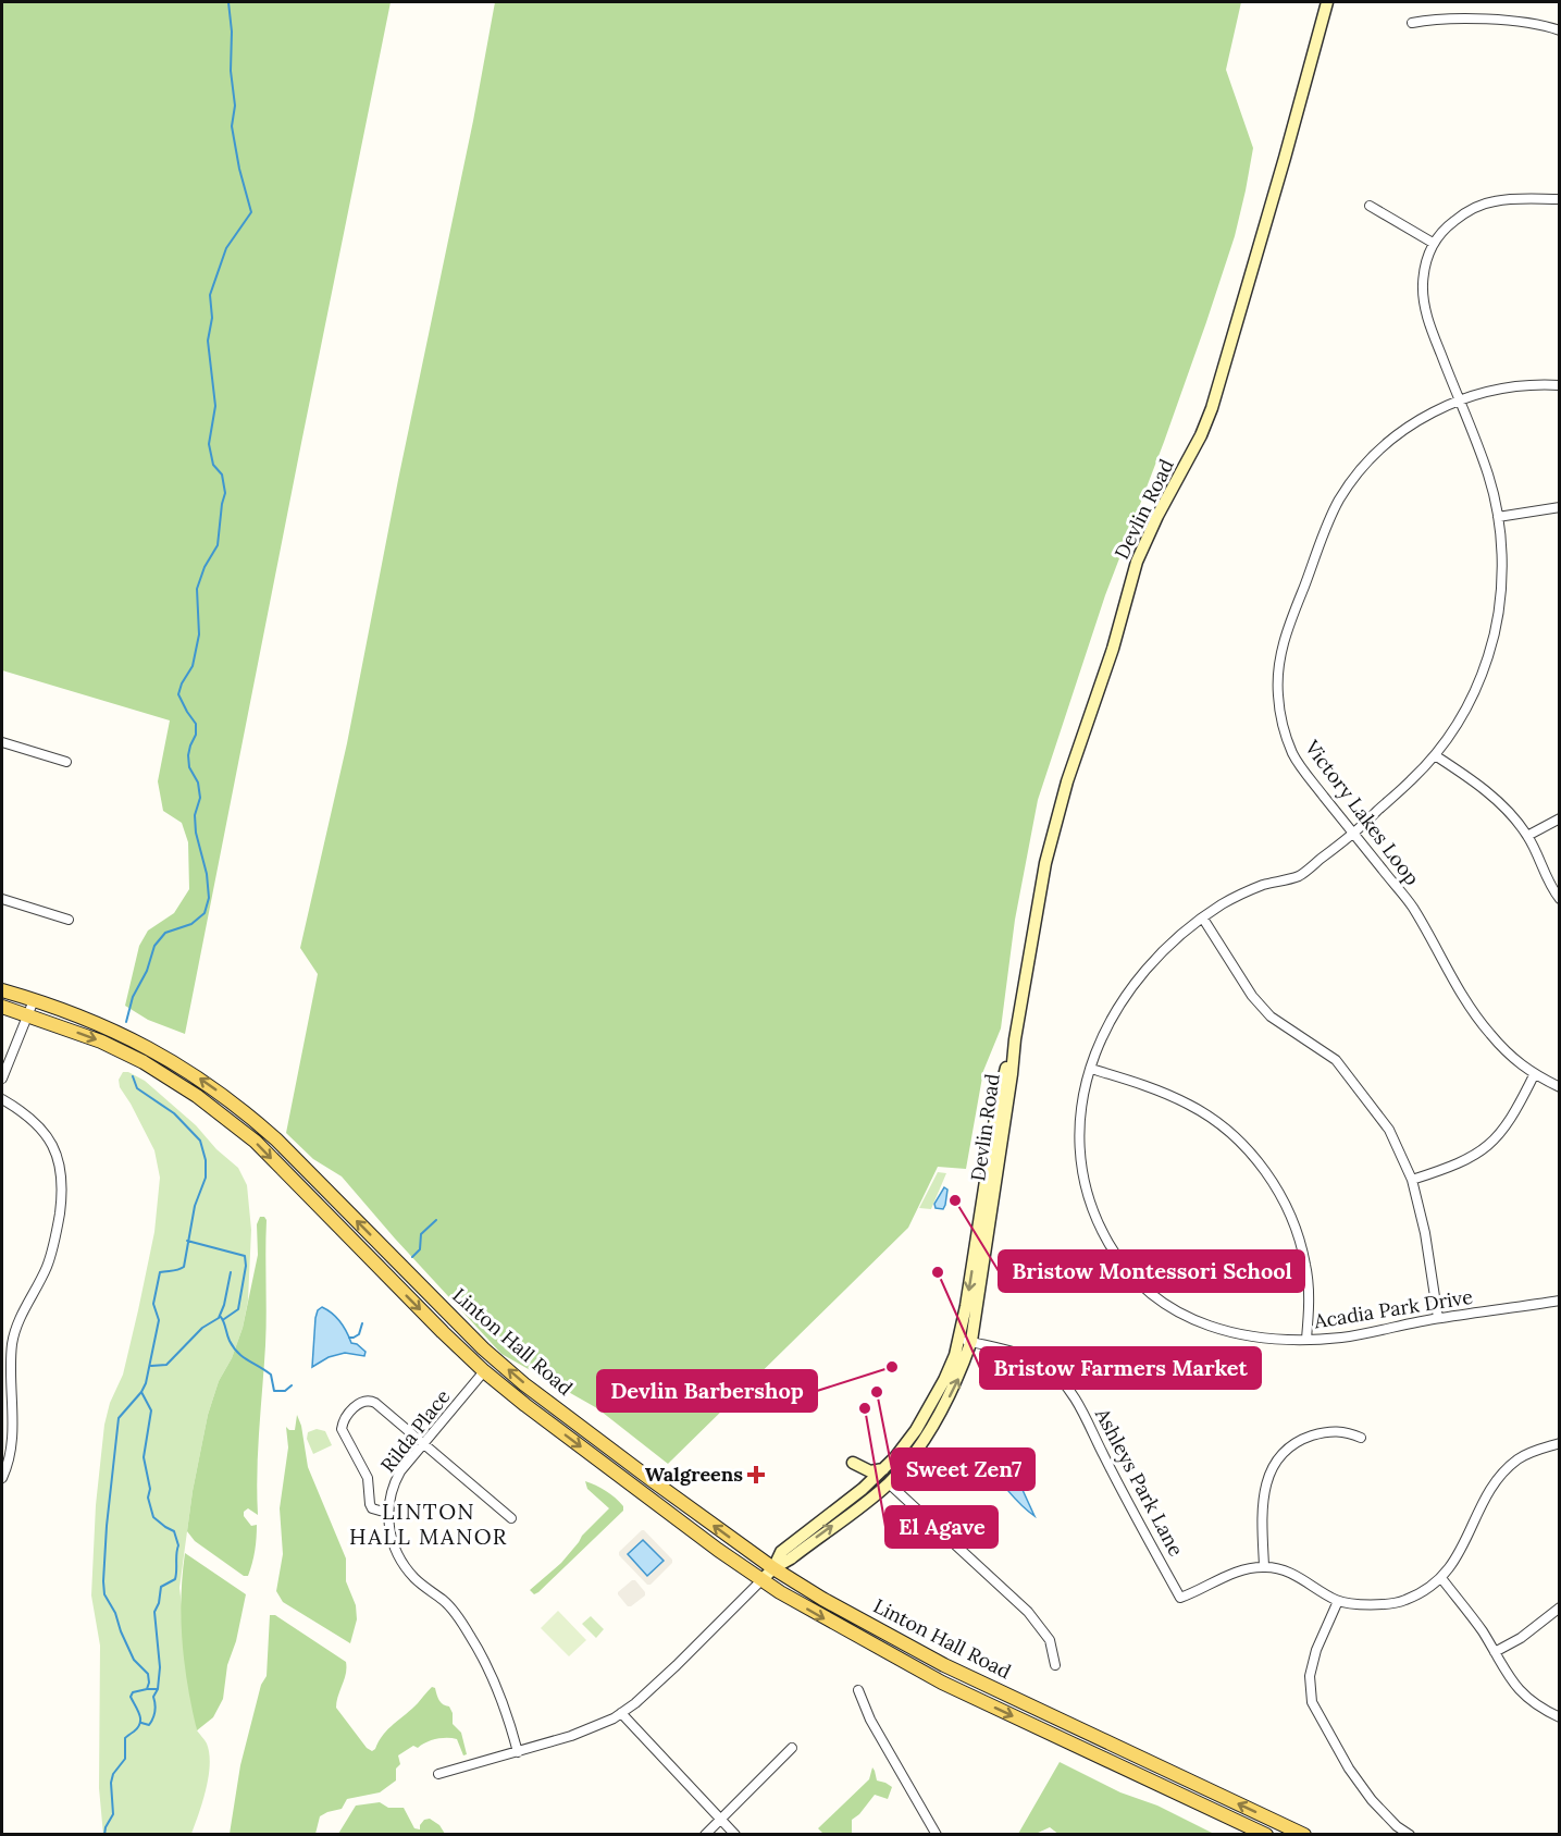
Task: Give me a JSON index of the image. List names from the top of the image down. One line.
{"streets":{"main road":["Devlin Road","Linton Hall Road"],"street":["Victory Lakes Loop","Acadia Park Drive","Rilda Place","Ashleys Park Lane"]},"crossings":[["Devlin Road","Linton Hall Road"],["Devlin Road","Ashleys Park Lane"],["Victory Lakes Loop","Acadia Park Drive"],["Linton Hall Road","Rilda Place"]],"districts":["LINTON HALL MANOR"],"places":{"other":["Bristow Montessori School","Bristow Farmers Market","Devlin Barbershop","Sweet Zen7","El Agave"],"health":["Walgreens"]}}
